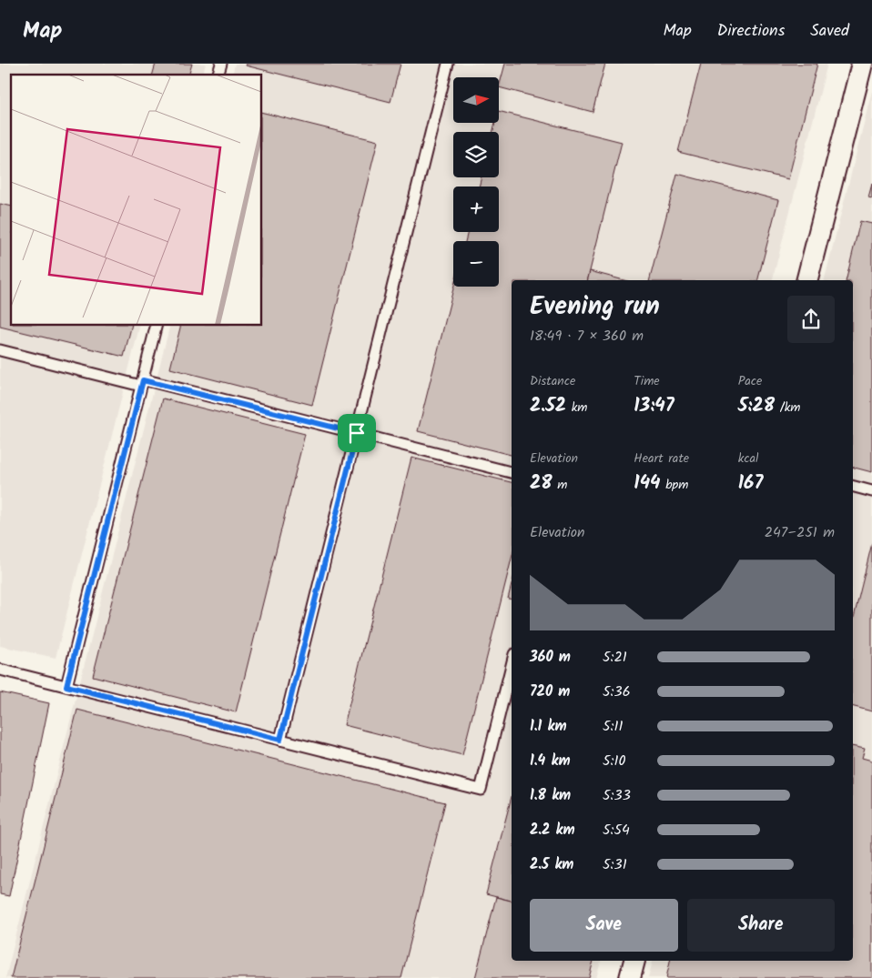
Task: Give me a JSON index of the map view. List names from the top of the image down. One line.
{"north":"right","page":{"header":"Map","nav":["Map","Directions","Saved"],"map_buttons":["+","−"],"heading":["Evening run","18:49 · 7 × 360 m"],"stats":[["Distance","2.52 km"],["Time","13:47"],["Pace","5:28 /km"],["Elevation","28 m"],["Heart rate","144 bpm"],["kcal","167"]],"chart":["Elevation","247–251 m"],"list":[{"name":"360 m","note":"5:21"},{"name":"720 m","note":"5:36"},{"name":"1.1 km","note":"5:11"},{"name":"1.4 km","note":"5:10"},{"name":"1.8 km","note":"5:33"},{"name":"2.2 km","note":"5:54"},{"name":"2.5 km","note":"5:31"}],"buttons":["Save","Share"]}}
